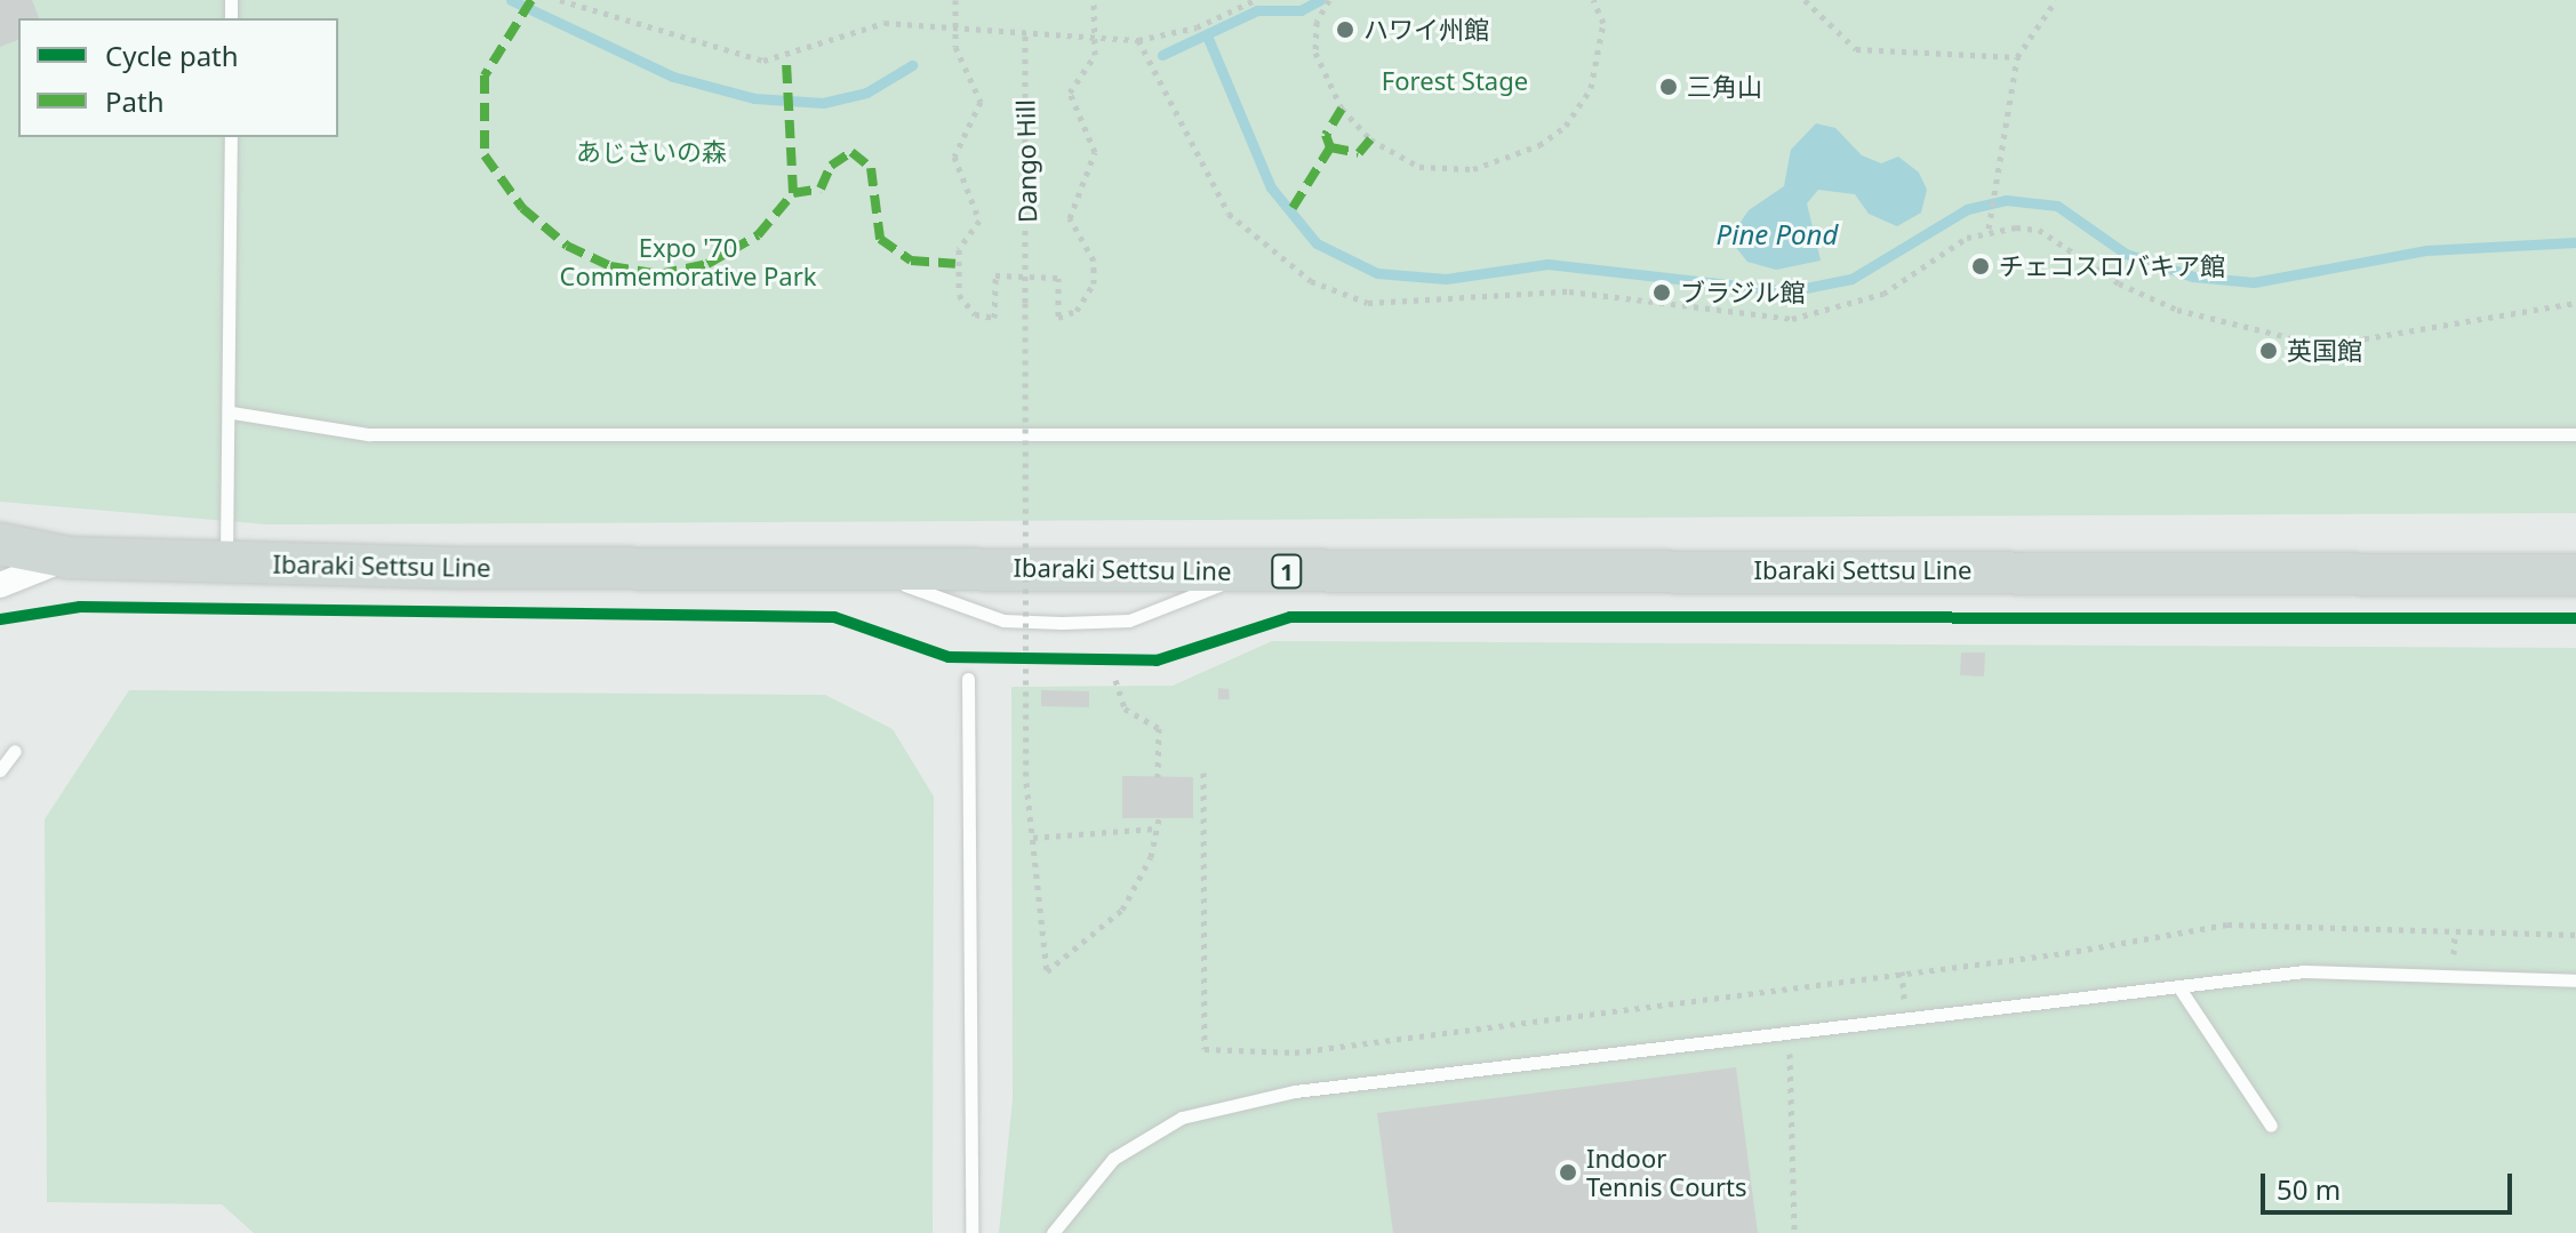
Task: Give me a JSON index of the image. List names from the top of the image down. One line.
{"streets":{"main road":["Ibaraki Settsu Line","1"],"path":["Dango Hill"]},"water":["Pine Pond"],"parks":["Forest Stage","あじさいの森","Expo '70 Commemorative Park"],"places":["ハワイ州館","三角山","チェコスロバキア館","ブラジル館","英国館","Indoor Tennis Courts"],"legend":["Cycle path","Path"],"scale_bar":"50 m"}
